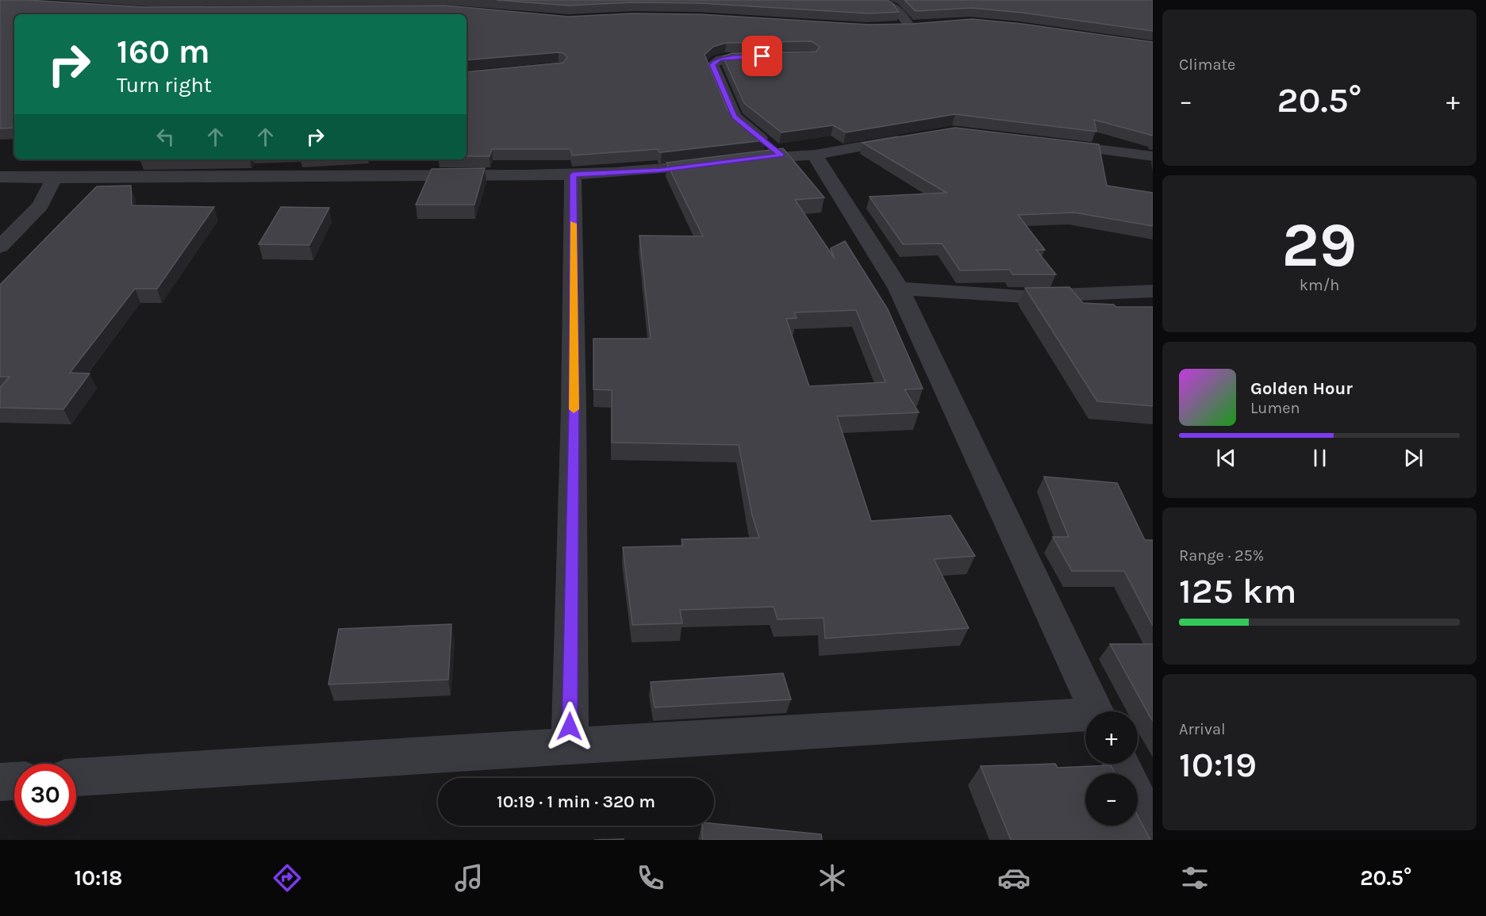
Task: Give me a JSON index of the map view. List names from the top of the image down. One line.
{"page":{"tile":["Climate",["29","km/h"],["Range · 25%","125 km"],["Arrival","10:19"]],"turn":["160 m","Turn right"],"heat":["−","20.5°","+"],"song":["Golden Hour","Lumen"],"map_buttons":["+","−"],"limit":"30","trip":"10:19 · 1 min · 320 m","tabs":["10:18","20.5°"]}}
